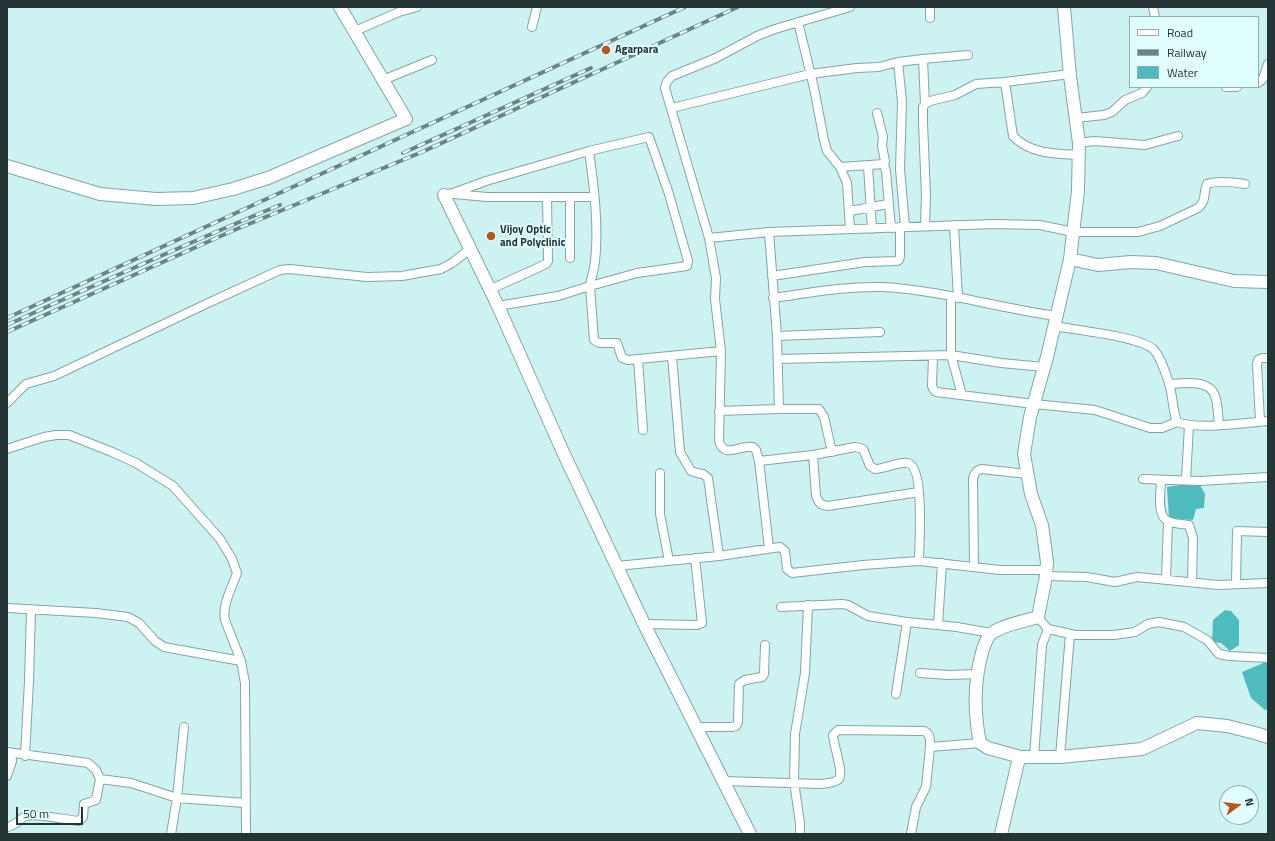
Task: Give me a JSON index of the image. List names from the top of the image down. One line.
{"places":["Agarpara","Vijoy Optic and Polyclinic"],"legend":["Road","Railway","Water"],"scale_bar":"50 m","north":"right"}
